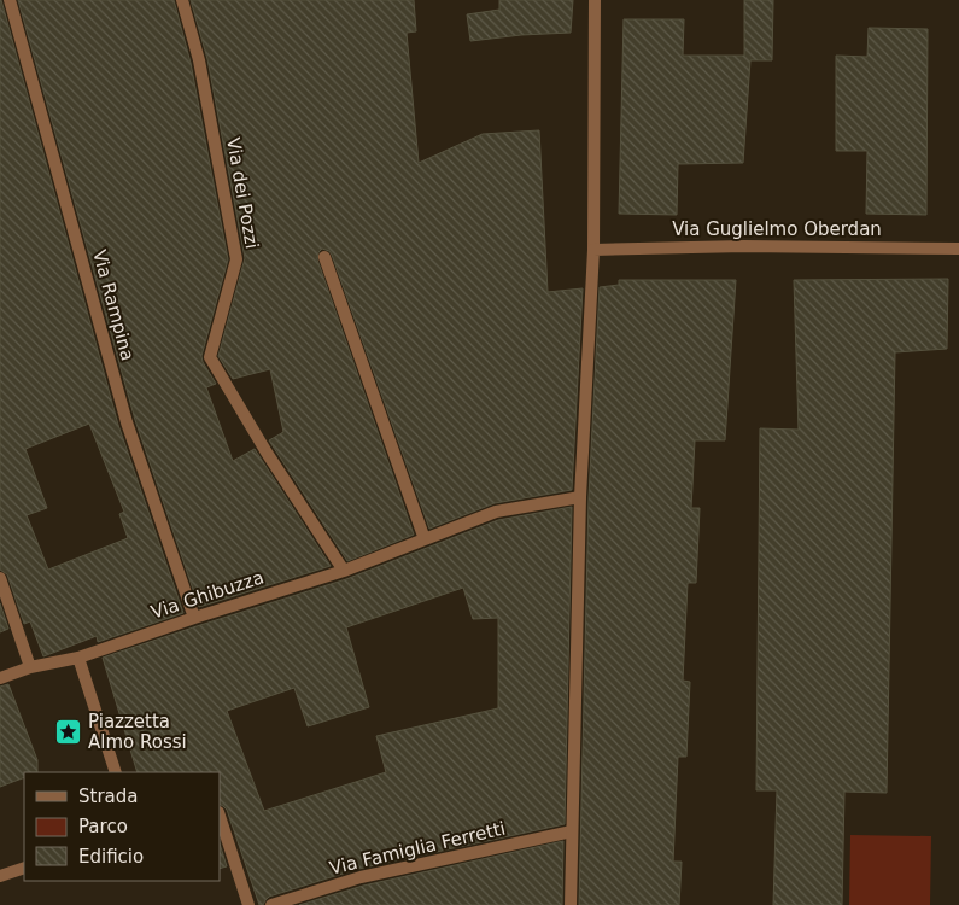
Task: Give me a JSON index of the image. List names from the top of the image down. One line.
{"streets":{"street":["Via dei Pozzi","Via Guglielmo Oberdan","Via Rampina","Via Ghibuzza","Via Famiglia Ferretti"]},"crossings":[["Via dei Pozzi","Via Ghibuzza"],["Via Rampina","Via Ghibuzza"]],"places":{"place":["Piazzetta Almo Rossi"]},"legend":["Strada","Parco","Edificio"]}
